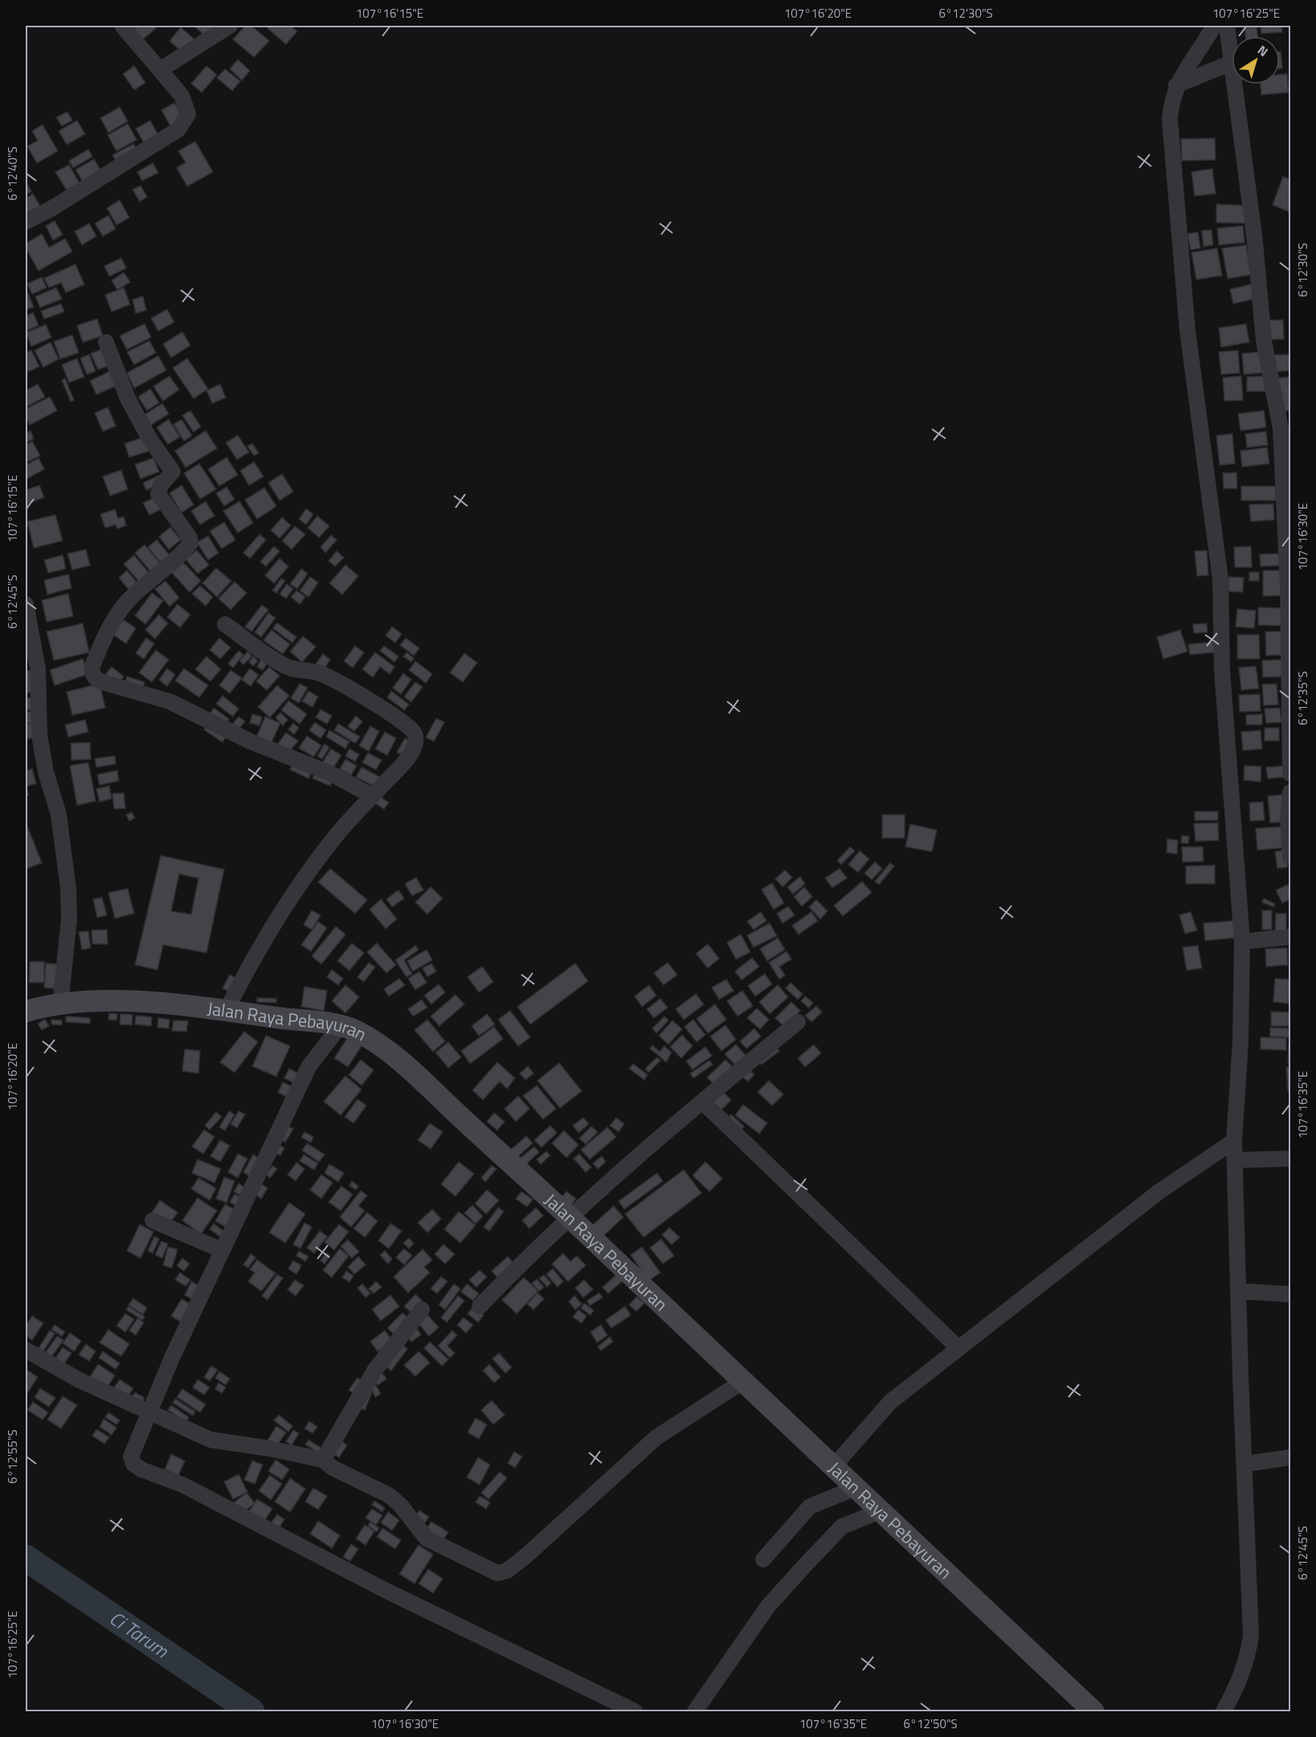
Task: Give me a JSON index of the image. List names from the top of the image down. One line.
{"streets":{"main road":["Jalan Raya Pebayuran"]},"water":["Ci Tarum"],"north":"top right","coordinates":["107°16'15\"E","107°16'20\"E","6°12'30\"S","107°16'25\"E","6°12'40\"S","107°16'30\"E","6°12'45\"S","6°12'35\"S","107°16'35\"E","6°12'55\"S","6°12'50\"S"]}
